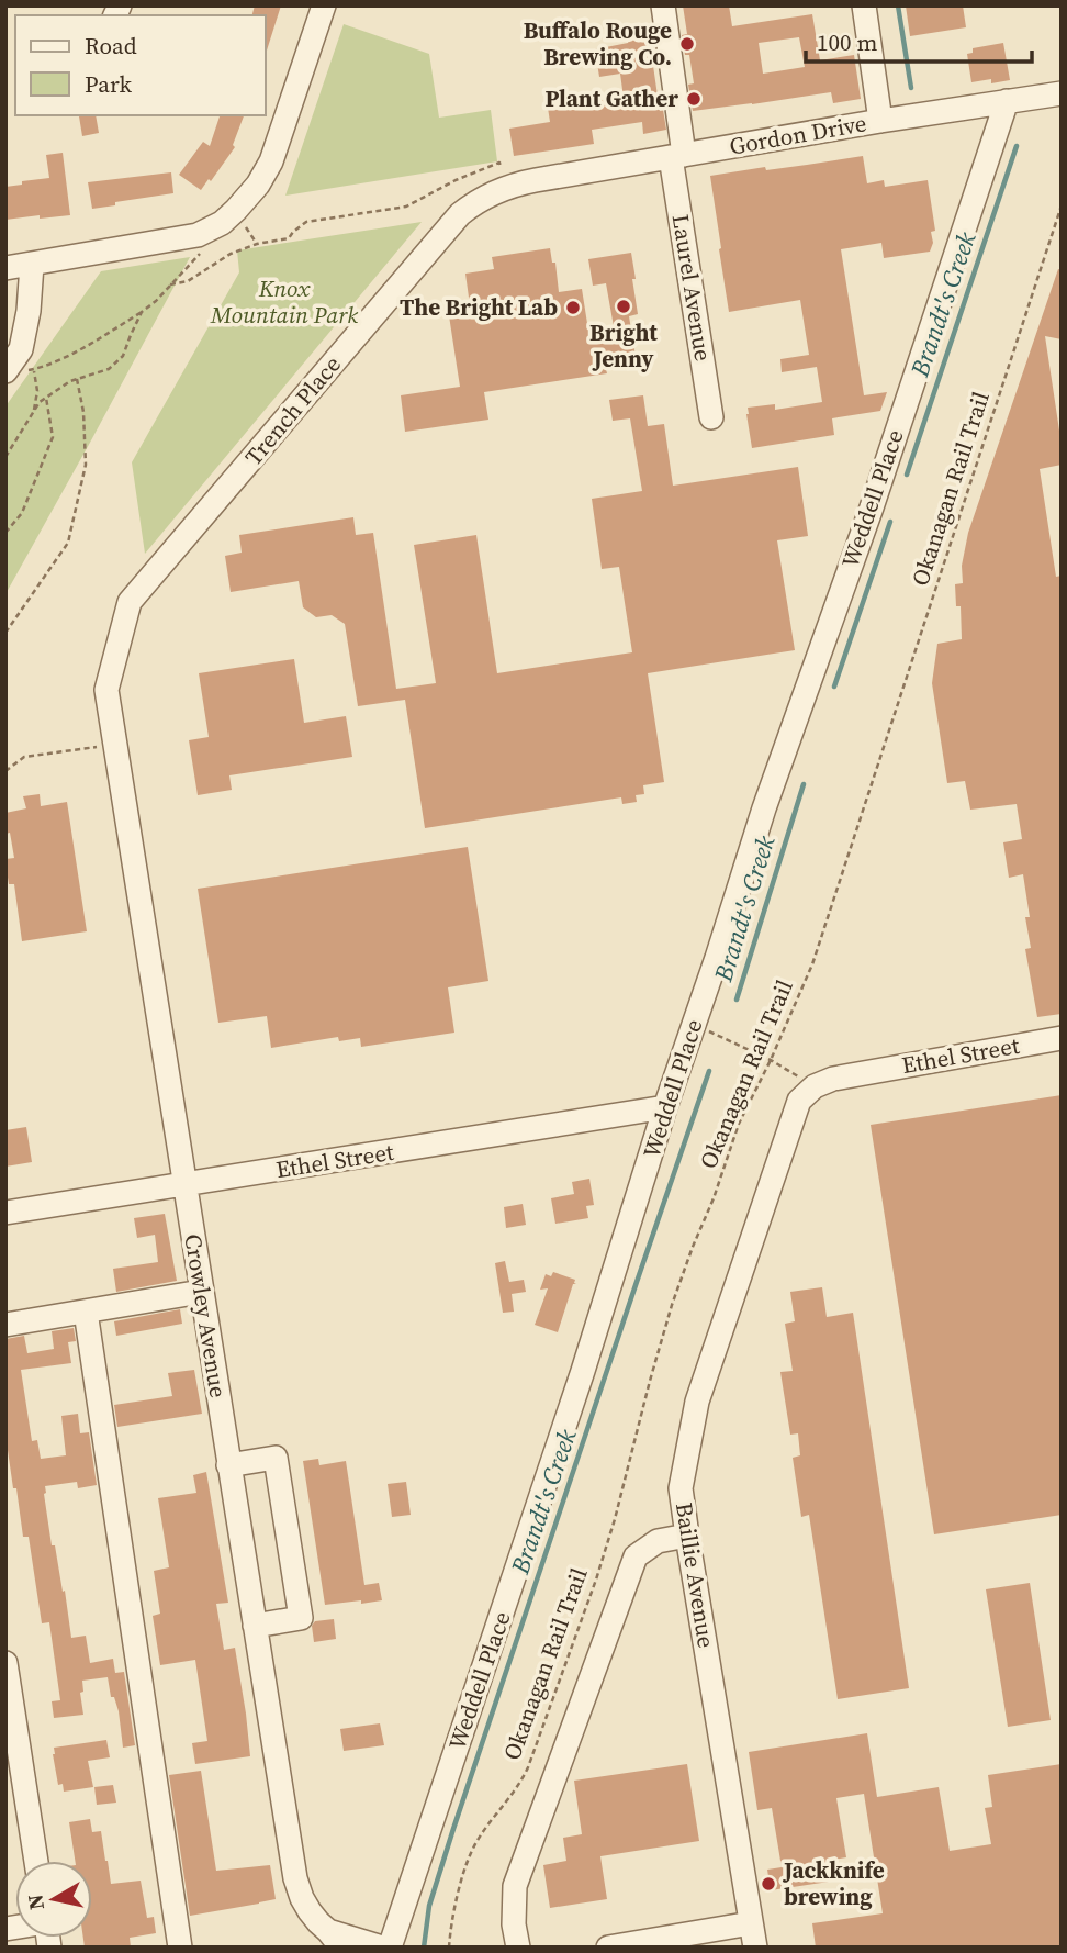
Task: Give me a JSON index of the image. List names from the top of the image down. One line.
{"streets":{"street":["Gordon Drive","Laurel Avenue","Trench Place","Weddell Place","Ethel Street","Crowley Avenue","Baillie Avenue"],"path":["Okanagan Rail Trail"]},"crossings":[["Gordon Drive","Laurel Avenue"],["Gordon Drive","Trench Place"],["Gordon Drive","Weddell Place"],["Trench Place","Crowley Avenue"],["Weddell Place","Ethel Street"],["Ethel Street","Crowley Avenue"],["Ethel Street","Baillie Avenue"]],"water":["Brandt's Creek"],"parks":["Knox Mountain Park"],"places":["Buffalo Rouge Brewing Co.","Plant Gather","Bright Jenny","The Bright Lab","Jackknife brewing"],"legend":["Road","Park"],"scale_bar":"100 m","north":"left"}
